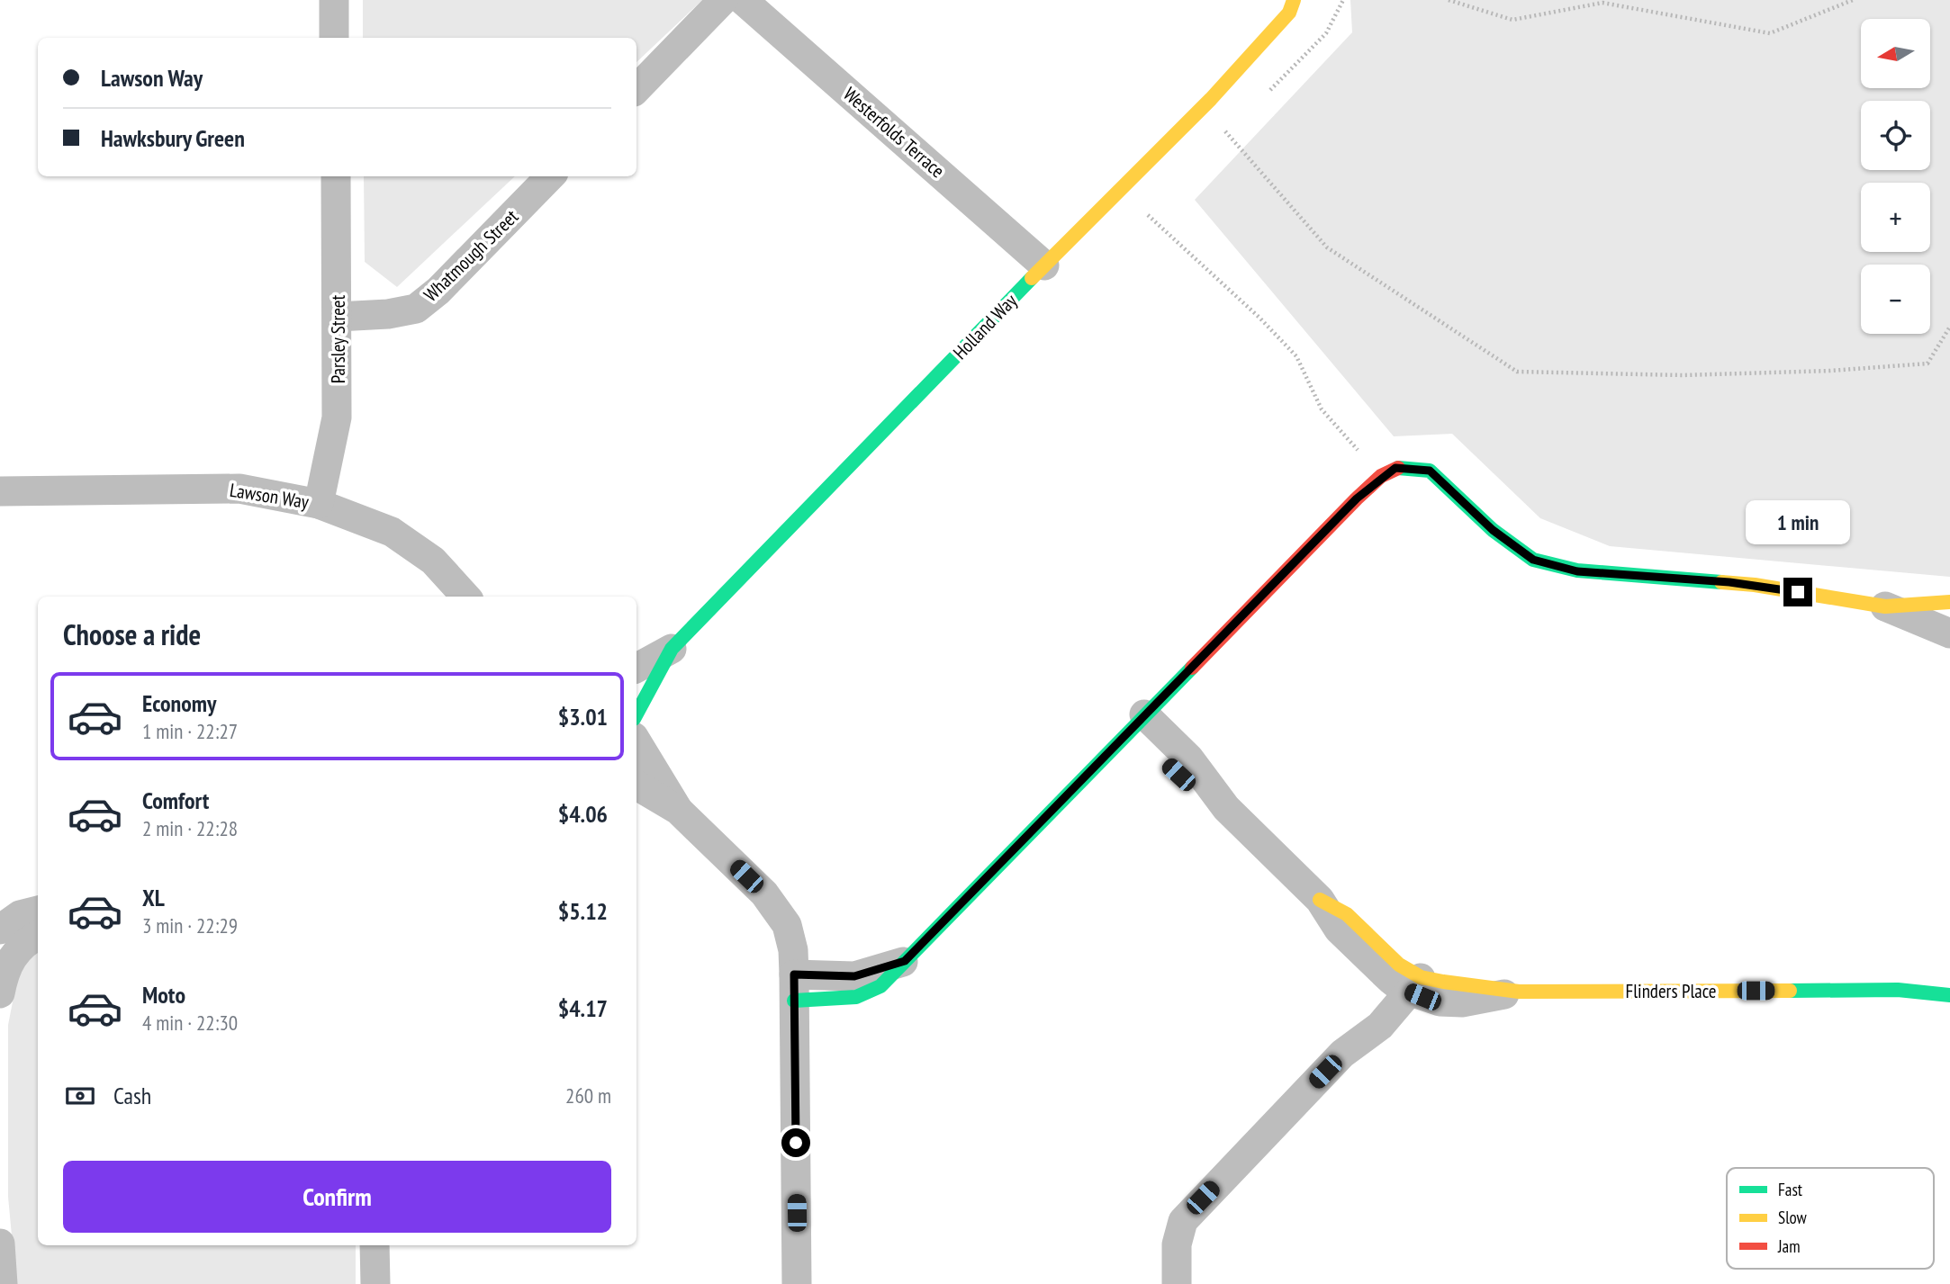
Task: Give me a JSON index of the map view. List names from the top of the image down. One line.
{"streets":{"street":["Westerfolds Terrace","Whatmough Street","Holland Way","Parsley Street","Lawson Way","Flinders Place"]},"crossings":[["Westerfolds Terrace","Holland Way"],["Whatmough Street","Parsley Street"],["Parsley Street","Lawson Way"]],"legend":["Fast","Slow","Jam"],"north":"left","page":{"map_buttons":["+","−"],"banner":["Lawson Way","Hawksbury Green"],"bubble":"1 min","heading":"Choose a ride","list":[{"name":"Economy","note":"1 min · 22:27","value":"$3.01"},{"name":"Comfort","note":"2 min · 22:28","value":"$4.06"},{"name":"XL","note":"3 min · 22:29","value":"$5.12"},{"name":"Moto","note":"4 min · 22:30","value":"$4.17"}],"pay":["Cash","260 m"],"buttons":"Confirm"}}
